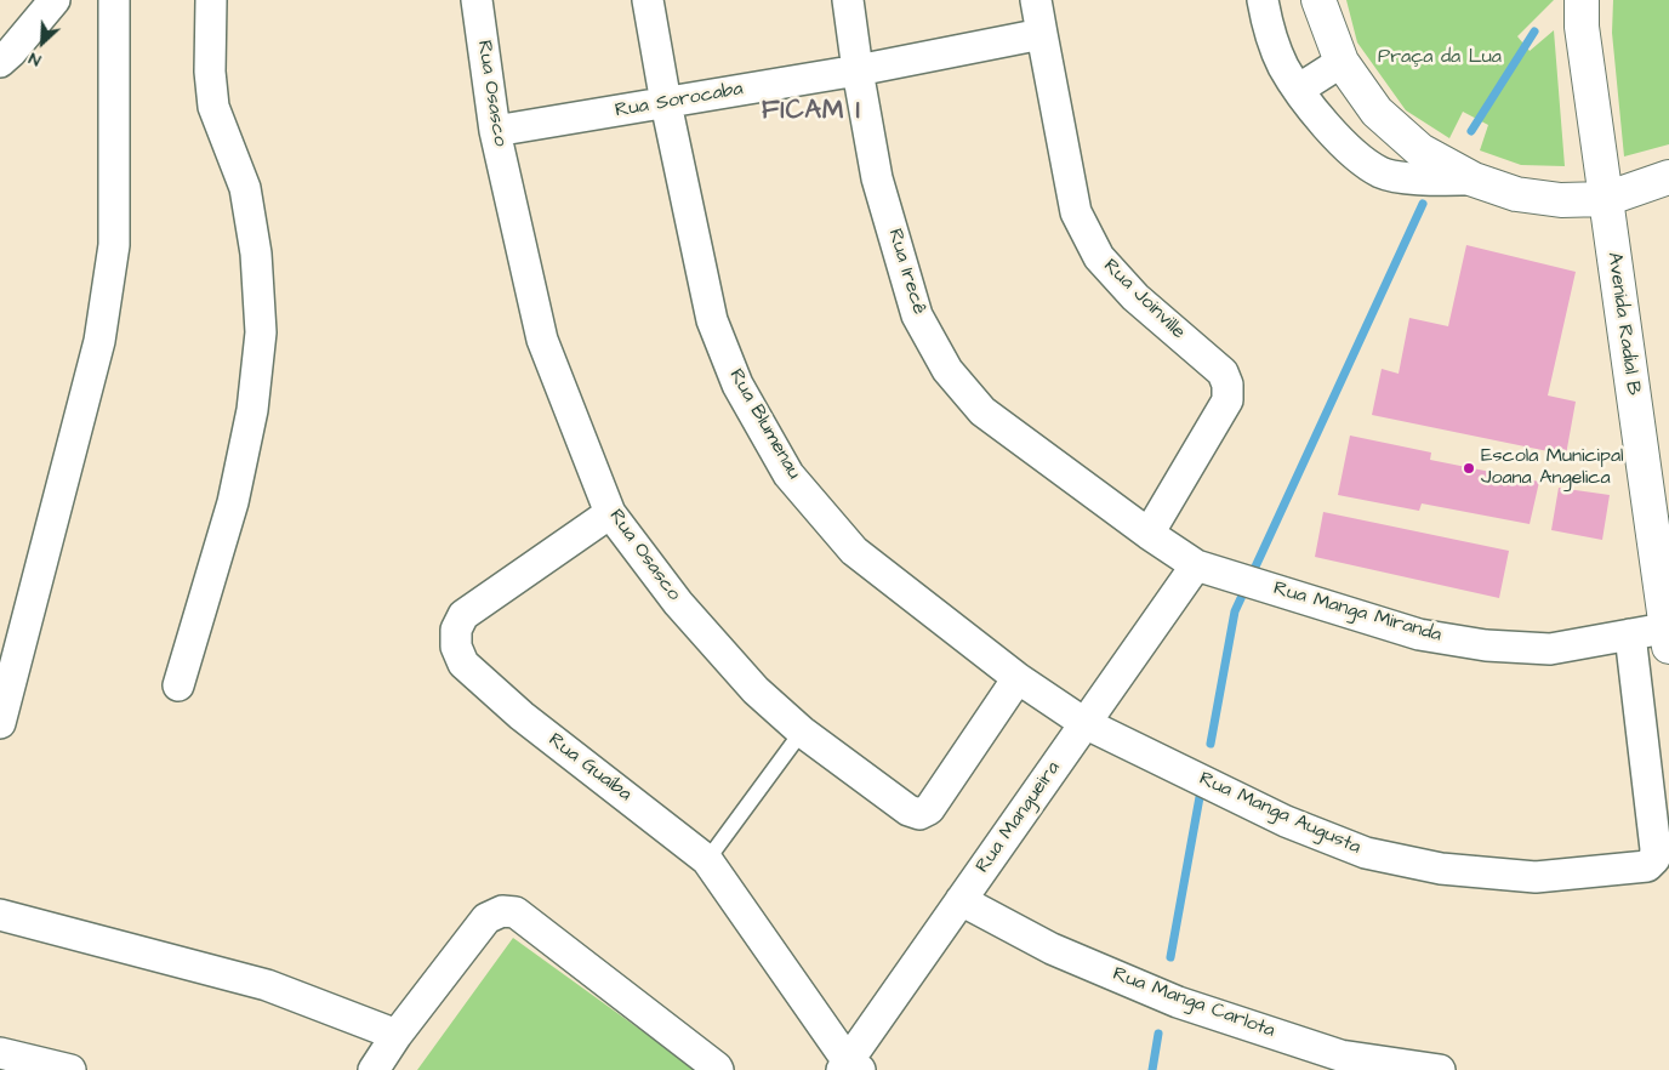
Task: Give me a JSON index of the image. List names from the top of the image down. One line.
{"streets":{"main road":["Avenida Radial B"],"street":["Rua Osasco","Rua Sorocaba","Rua Irecê","Rua Joinville","Rua Blumenau","Rua Manga Miranda","Rua Guaíba","Rua Manga Augusta","Rua Mangueira","Rua Manga Carlota"]},"crossings":[["Rua Osasco","Rua Sorocaba"],["Rua Osasco","Rua Blumenau"],["Rua Osasco","Rua Guaíba"],["Rua Sorocaba","Rua Irecê"],["Rua Sorocaba","Rua Joinville"],["Rua Sorocaba","Rua Blumenau"],["Rua Irecê","Rua Joinville"],["Rua Irecê","Rua Manga Miranda"],["Rua Irecê","Rua Mangueira"],["Avenida Radial B","Rua Manga Miranda"],["Rua Blumenau","Rua Manga Augusta"],["Rua Blumenau","Rua Mangueira"],["Rua Manga Miranda","Rua Manga Augusta"],["Rua Manga Miranda","Rua Mangueira"],["Rua Guaíba","Rua Mangueira"],["Rua Manga Augusta","Rua Mangueira"],["Rua Mangueira","Rua Manga Carlota"]],"districts":["FICAM I"],"parks":["Praça da Lua"],"places":["Escola Municipal Joana Angelica"],"north":"bottom left"}
